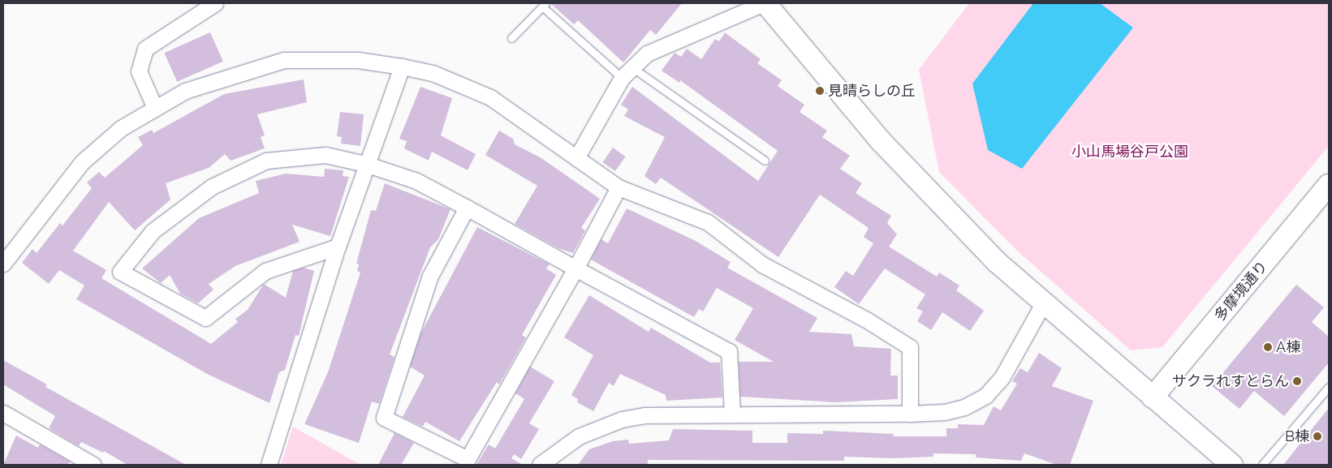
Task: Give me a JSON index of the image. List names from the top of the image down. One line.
{"streets":{"street":["多摩境通り"]},"parks":["小山馬場谷戸公園"],"places":["見晴らしの丘","A棟","サクラれすとらん","B棟"]}
